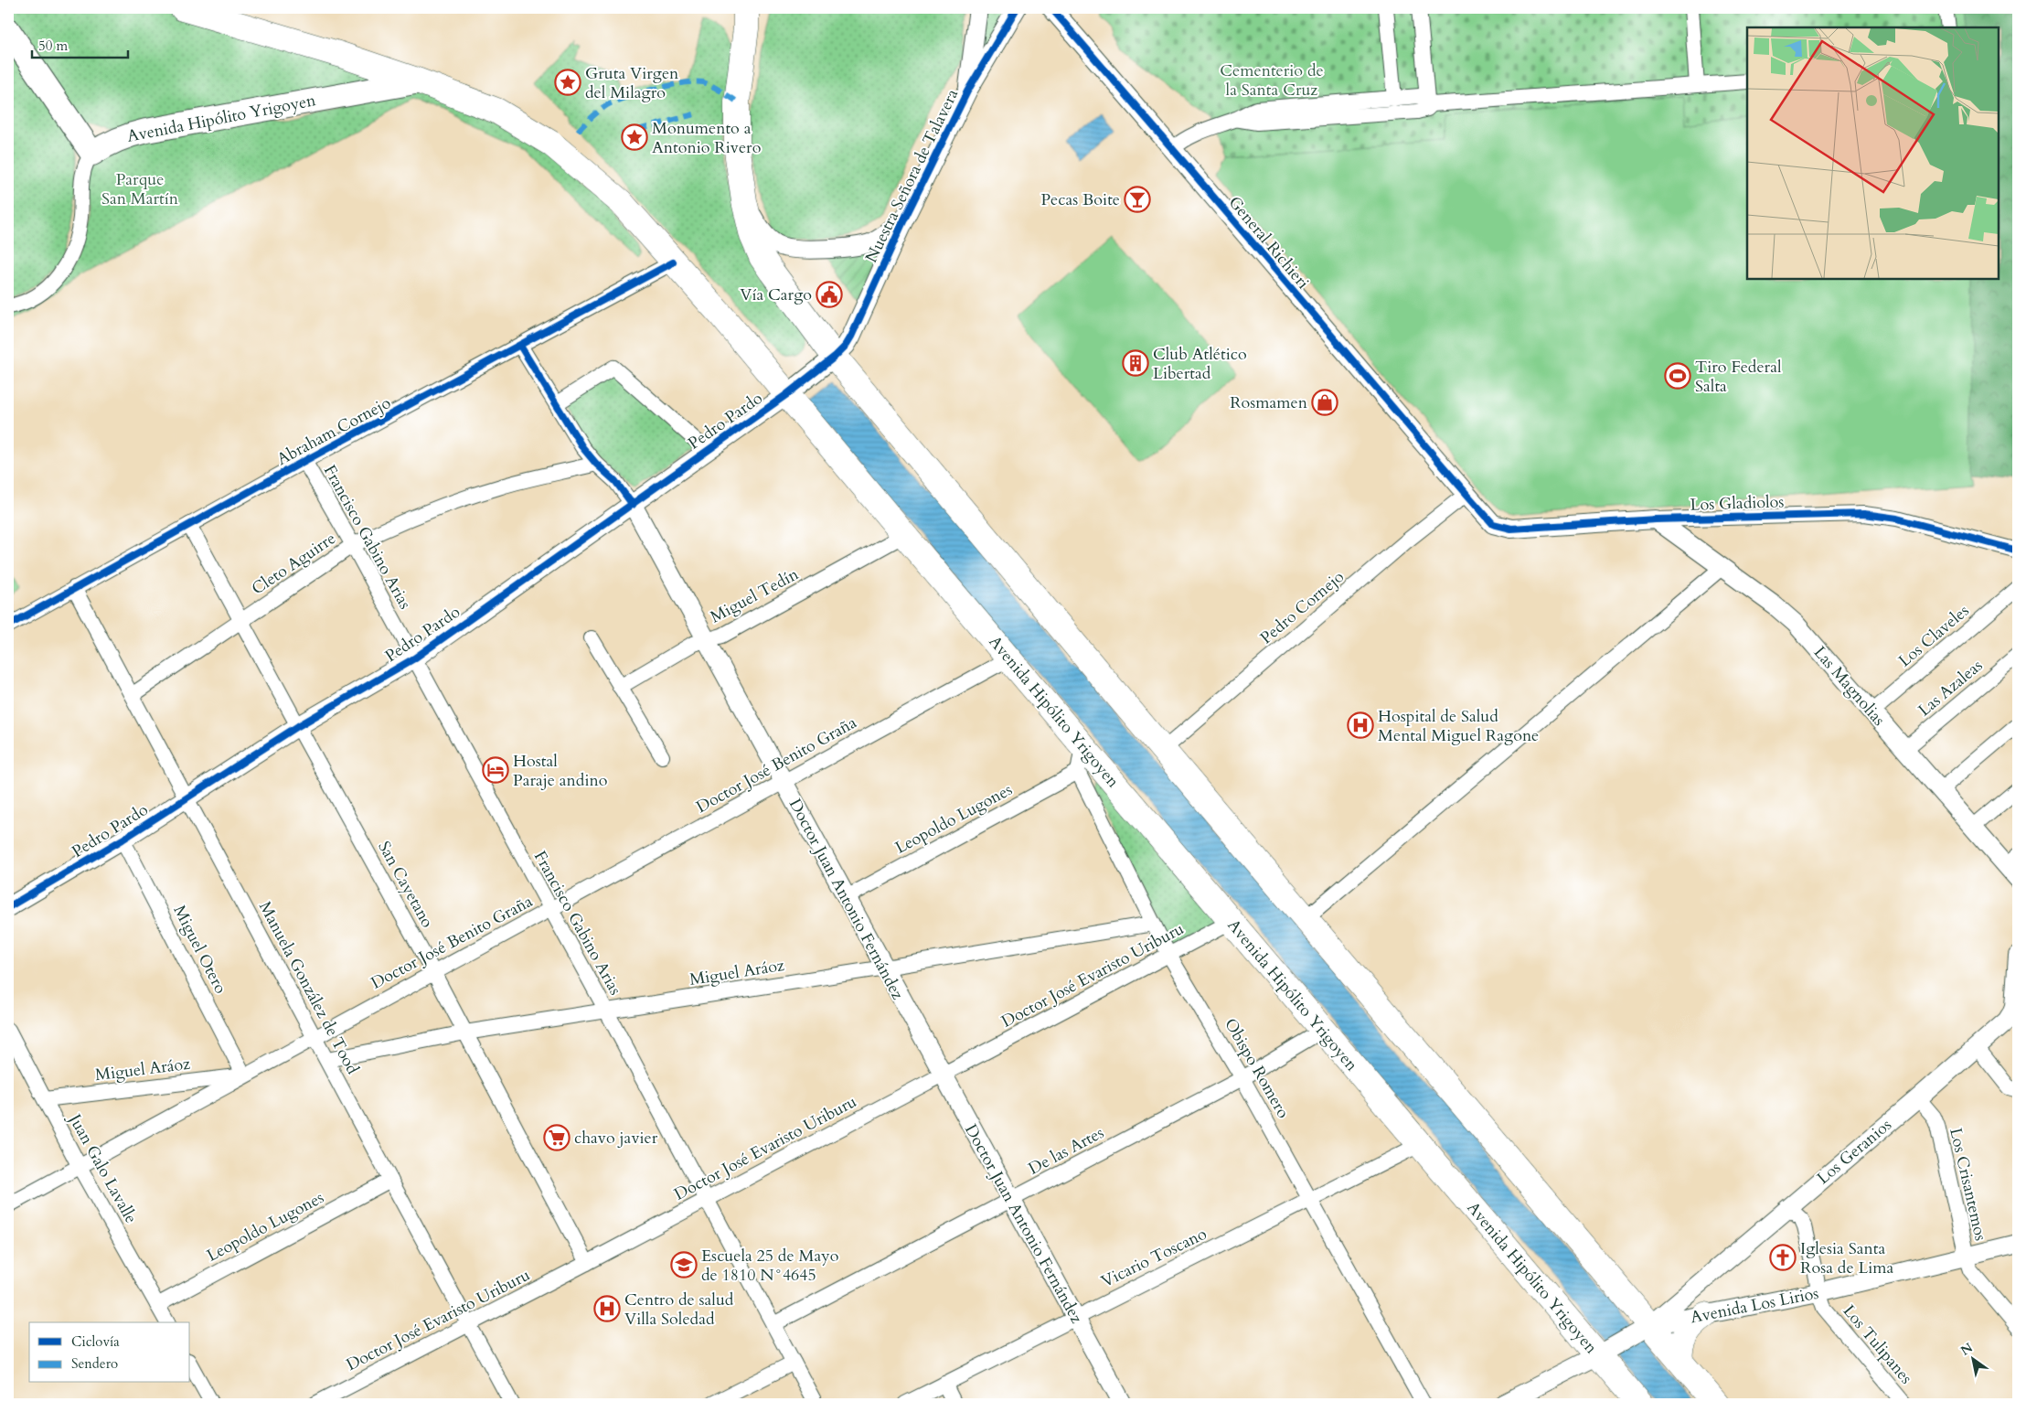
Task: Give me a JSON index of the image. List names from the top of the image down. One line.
{"streets":{"highway":["Avenida Hipólito Yrigoyen"],"street":["Nuestra Señora de Talavera","General Richieri","Pedro Pardo","Abraham Cornejo","Los Gladiolos","Francisco Gabino Arias","Cleto Aguirre","Miguel Tedín","Pedro Cornejo","Los Claveles","Las Magnolias","Las Azaleas","Doctor José Benito Graña","Leopoldo Lugones","San Cayetano","Doctor Juan Antonio Fernández","Miguel Otero","Miguel Aráoz","Doctor José Evaristo Uriburu","Manuela González de Tood","Obispo Romero","De las Artes","Los Geranios","Juan Galo Lavalle","Los Crisantemos","Vicario Toscano","Avenida Los Lirios","Los Tulipanes"]},"crossings":[["Avenida Hipólito Yrigoyen","Pedro Pardo"],["Avenida Hipólito Yrigoyen","Abraham Cornejo"],["Avenida Hipólito Yrigoyen","Miguel Tedín"],["Avenida Hipólito Yrigoyen","Doctor José Benito Graña"],["Avenida Hipólito Yrigoyen","Doctor José Evaristo Uriburu"],["Avenida Hipólito Yrigoyen","De las Artes"],["Avenida Hipólito Yrigoyen","Vicario Toscano"],["Nuestra Señora de Talavera","Pedro Pardo"],["General Richieri","Los Gladiolos"],["General Richieri","Pedro Cornejo"],["Pedro Pardo","Francisco Gabino Arias"],["Pedro Pardo","San Cayetano"],["Pedro Pardo","Doctor Juan Antonio Fernández"],["Pedro Pardo","Miguel Otero"],["Pedro Pardo","Manuela González de Tood"],["Abraham Cornejo","Francisco Gabino Arias"],["Abraham Cornejo","San Cayetano"],["Abraham Cornejo","Doctor Juan Antonio Fernández"],["Abraham Cornejo","Manuela González de Tood"],["Los Gladiolos","Pedro Cornejo"],["Los Gladiolos","Las Magnolias"],["Francisco Gabino Arias","Cleto Aguirre"],["Francisco Gabino Arias","Doctor José Benito Graña"],["Francisco Gabino Arias","Miguel Aráoz"],["Francisco Gabino Arias","Doctor José Evaristo Uriburu"],["Francisco Gabino Arias","De las Artes"],["Cleto Aguirre","San Cayetano"],["Cleto Aguirre","Doctor Juan Antonio Fernández"],["Cleto Aguirre","Manuela González de Tood"],["Miguel Tedín","Doctor Juan Antonio Fernández"],["Los Claveles","Las Magnolias"],["Las Magnolias","Las Azaleas"],["Doctor José Benito Graña","San Cayetano"],["Doctor José Benito Graña","Doctor Juan Antonio Fernández"],["Doctor José Benito Graña","Miguel Otero"],["Doctor José Benito Graña","Miguel Aráoz"],["Doctor José Benito Graña","Manuela González de Tood"],["Doctor José Benito Graña","Juan Galo Lavalle"],["Leopoldo Lugones","Doctor Juan Antonio Fernández"],["Leopoldo Lugones","Manuela González de Tood"],["Leopoldo Lugones","Obispo Romero"],["Leopoldo Lugones","Juan Galo Lavalle"],["San Cayetano","Miguel Aráoz"],["San Cayetano","Doctor José Evaristo Uriburu"],["Doctor Juan Antonio Fernández","Miguel Aráoz"],["Doctor Juan Antonio Fernández","Doctor José Evaristo Uriburu"],["Doctor Juan Antonio Fernández","De las Artes"],["Doctor Juan Antonio Fernández","Vicario Toscano"],["Miguel Otero","Miguel Aráoz"],["Miguel Aráoz","Manuela González de Tood"],["Miguel Aráoz","Obispo Romero"],["Miguel Aráoz","Juan Galo Lavalle"],["Doctor José Evaristo Uriburu","Manuela González de Tood"],["Doctor José Evaristo Uriburu","Obispo Romero"],["Obispo Romero","De las Artes"],["Obispo Romero","Vicario Toscano"],["Los Geranios","Los Crisantemos"],["Los Geranios","Avenida Los Lirios"],["Los Geranios","Los Tulipanes"],["Los Crisantemos","Avenida Los Lirios"],["Avenida Los Lirios","Los Tulipanes"]],"parks":["Cementerio de la Santa Cruz","Parque San Martín"],"places":{"place":["Gruta Virgen del Milagro","Monumento a Antonio Rivero"],"bar":["Pecas Boite"],"public building":["Vía Cargo"],"building":["Club Atlético Libertad"],"sports":["Tiro Federal Salta"],"shop":["Rosmamen"],"hospital":["Hospital de Salud Mental Miguel Ragone","Centro de salud Villa Soledad"],"hotel":["Hostal Paraje andino"],"supermarket":["chavo javier"],"church":["Iglesia Santa Rosa de Lima"],"school or university":["Escuela 25 de Mayo de 1810 N°4645"]},"legend":["Ciclovía","Sendero"],"scale_bar":"50 m","north":"top left"}
